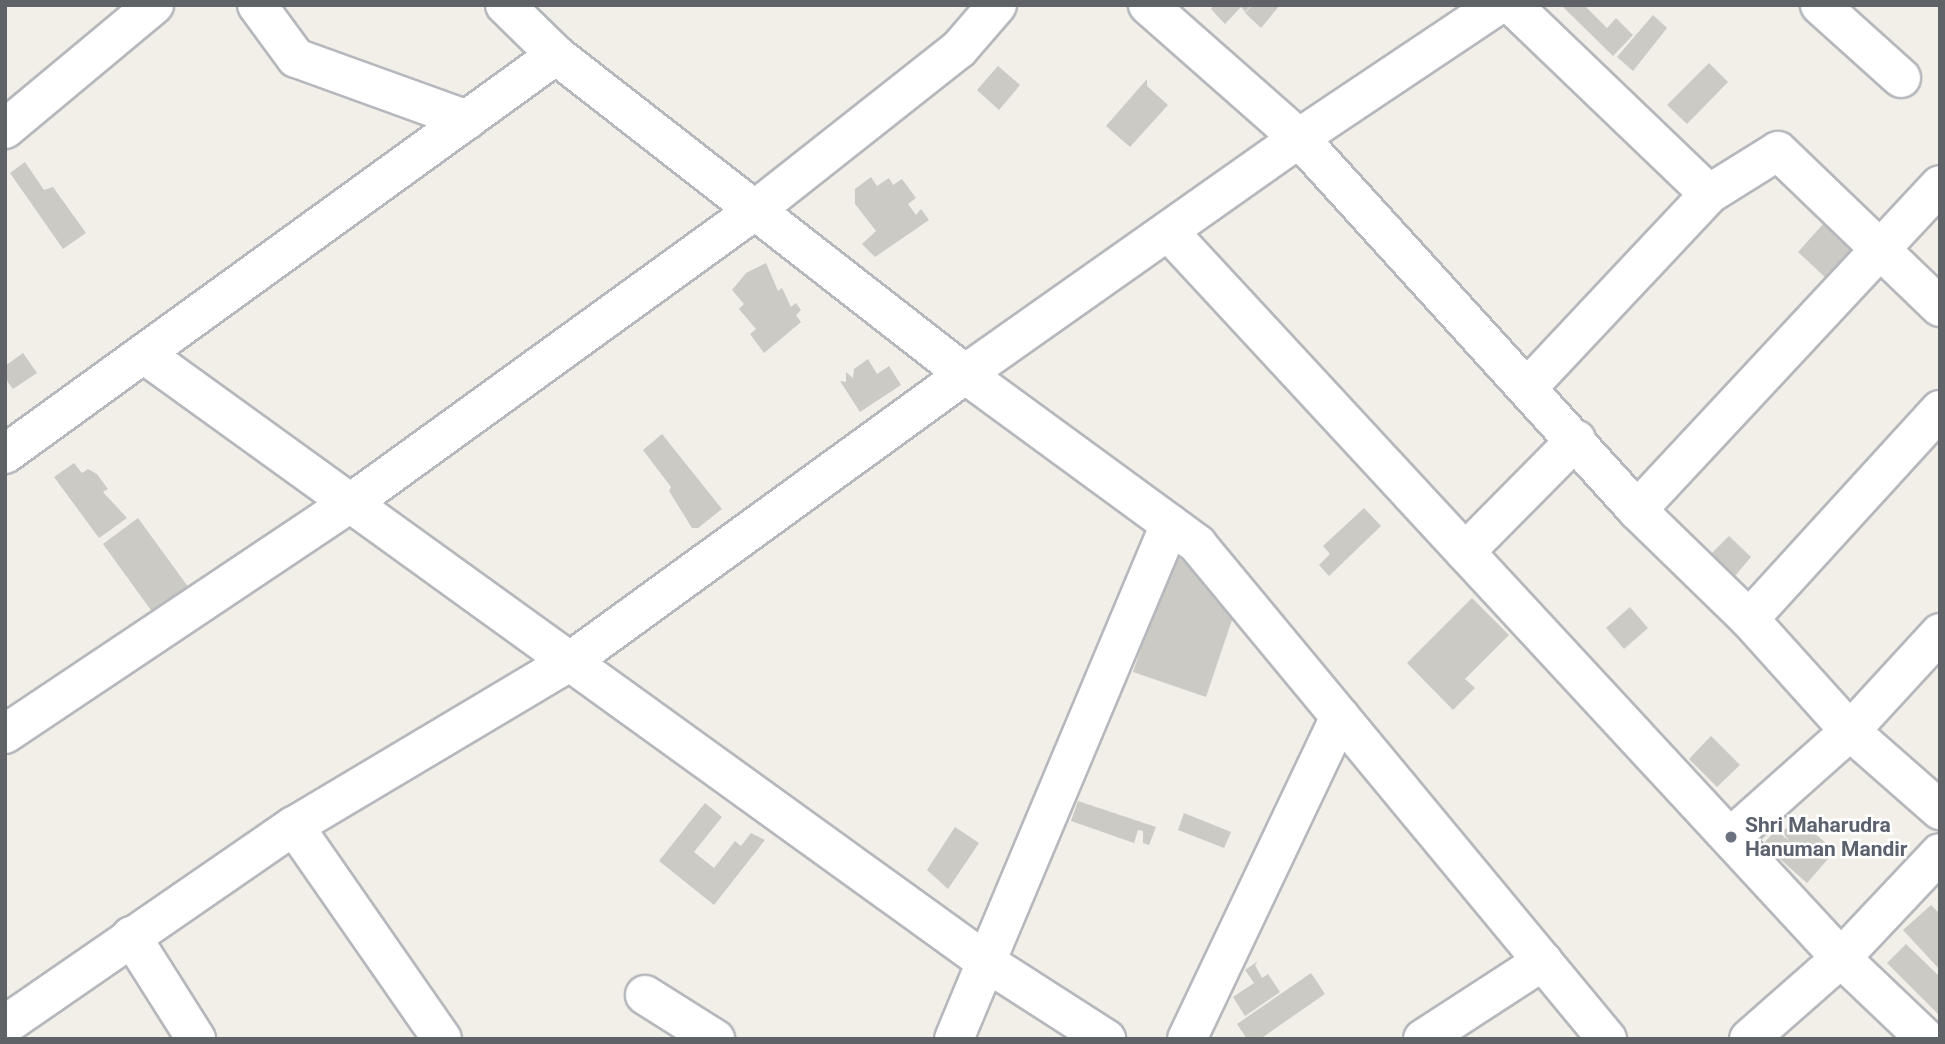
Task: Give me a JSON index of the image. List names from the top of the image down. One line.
{"places":["Shri Maharudra Hanuman Mandir"]}
